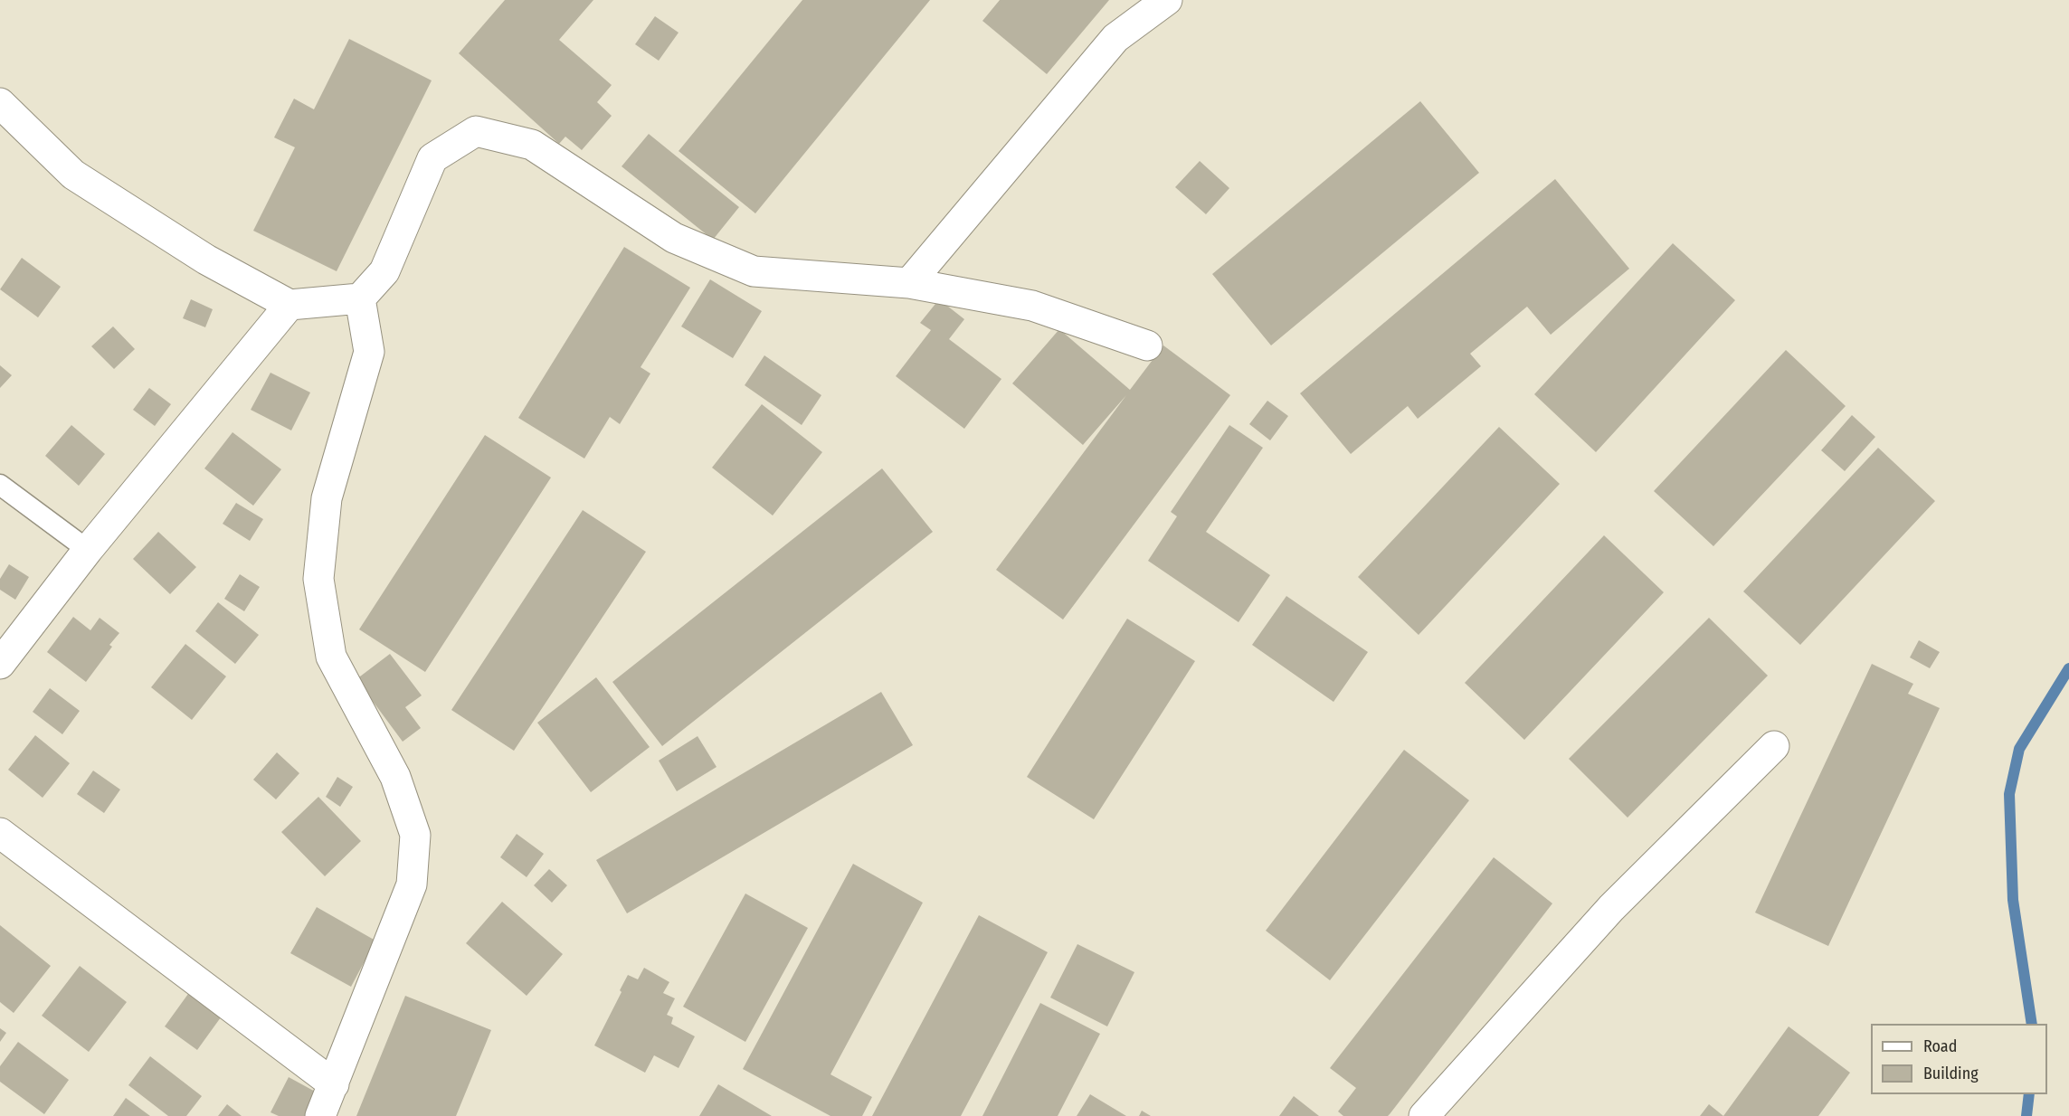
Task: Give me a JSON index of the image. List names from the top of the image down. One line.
{"legend":["Road","Building"]}
